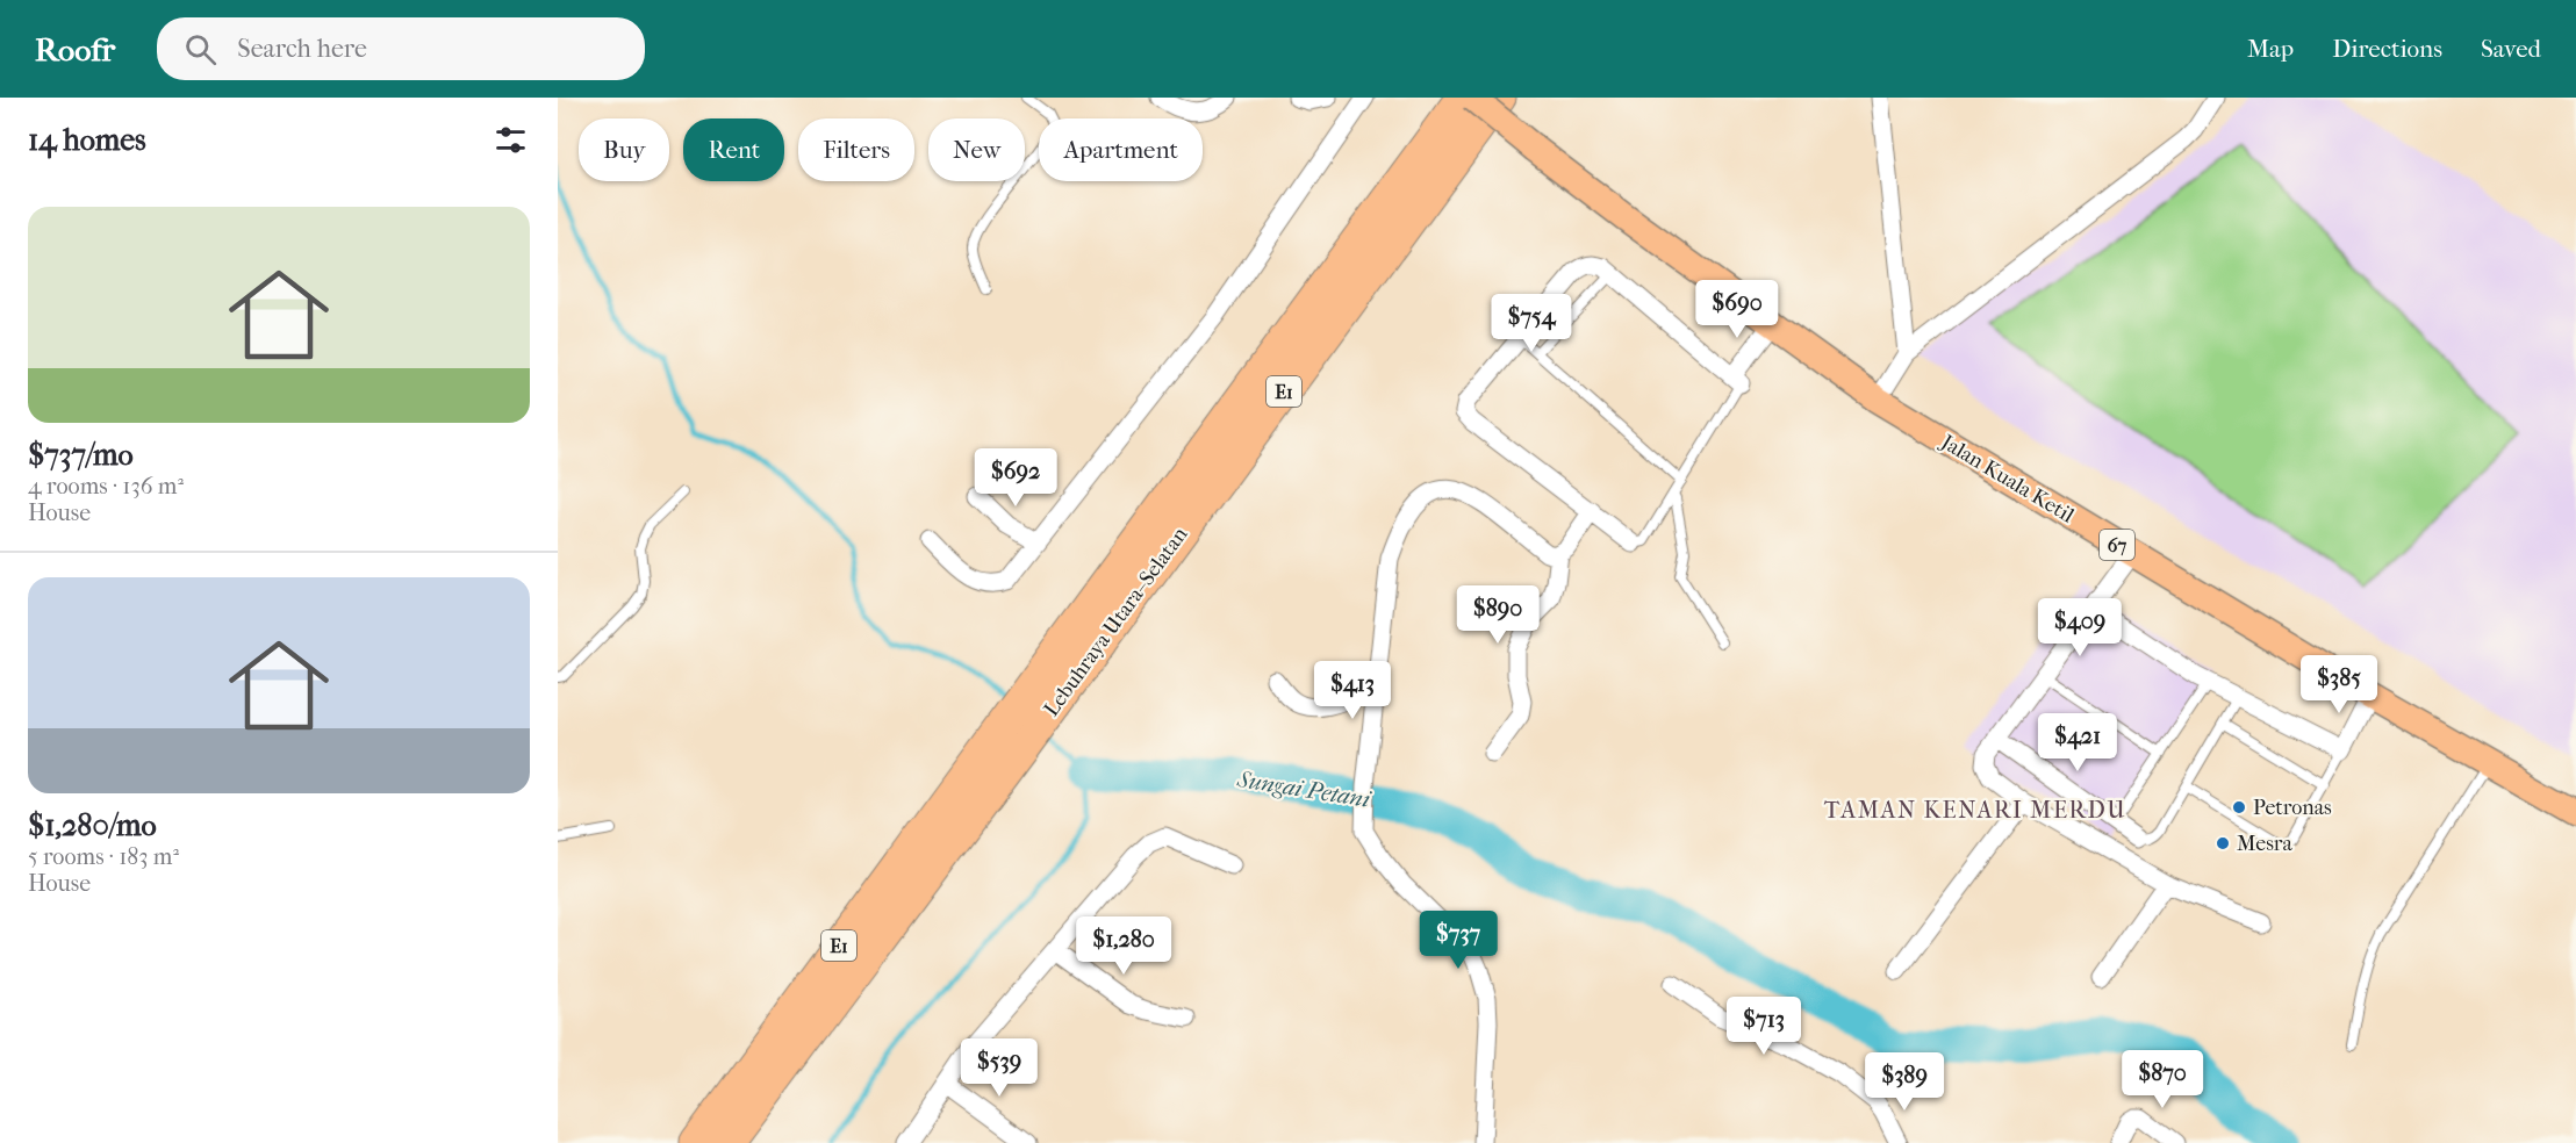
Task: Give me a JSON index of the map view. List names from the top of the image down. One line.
{"streets":{"highway":["E1","Lebuhraya Utara–Selatan"],"main road":["Jalan Kuala Ketil","67"]},"districts":["TAMAN KENARI MERDU"],"water":["Sungai Petani"],"places":["Petronas","Mesra"],"page":{"header":"Roofr","search":"Search here","nav":["Map","Directions","Saved"],"heading":"14 homes","chip":["Buy","Rent","Filters","New","Apartment"],"list":[{"name":"$737/mo","note":"4 rooms · 136 m² · House"},{"name":"$1,280/mo","note":"5 rooms · 183 m² · House"}],"price":["$690","$754","$692","$890","$409","$385","$413","$421","$737","$1,280","$713","$539","$870","$389"]}}
